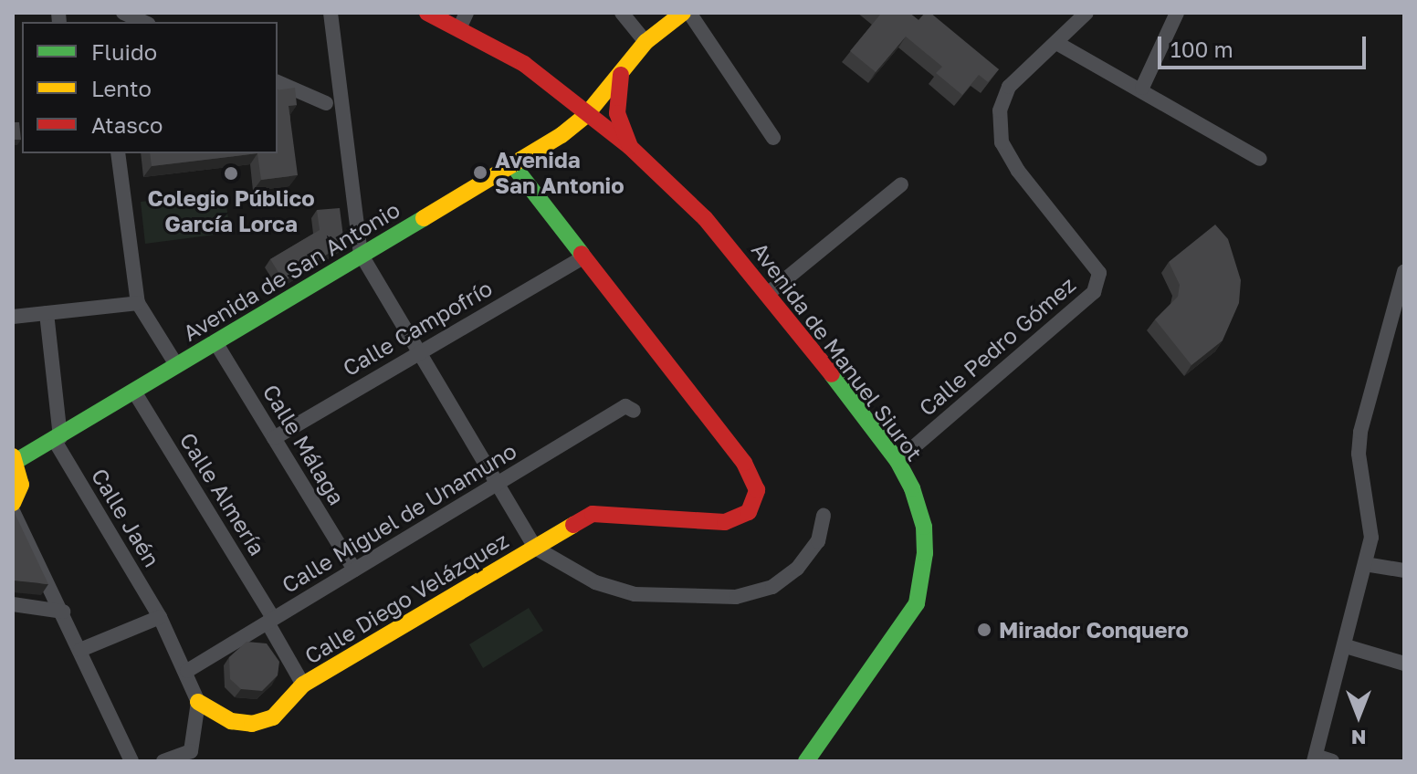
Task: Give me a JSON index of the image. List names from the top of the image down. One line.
{"streets":{"street":["Avenida de San Antonio","Calle Campofrío","Calle Pedro Gómez","Avenida de Manuel Siurot","Calle Málaga","Calle Almería","Calle Jaén","Calle Miguel de Unamuno","Calle Diego Velázquez"]},"crossings":[["Avenida de San Antonio","Avenida de Manuel Siurot"],["Avenida de San Antonio","Calle Málaga"],["Avenida de San Antonio","Calle Almería"],["Avenida de San Antonio","Calle Jaén"],["Calle Campofrío","Calle Málaga"],["Calle Pedro Gómez","Avenida de Manuel Siurot"],["Calle Málaga","Calle Miguel de Unamuno"],["Calle Almería","Calle Miguel de Unamuno"],["Calle Almería","Calle Diego Velázquez"],["Calle Jaén","Calle Miguel de Unamuno"],["Calle Jaén","Calle Diego Velázquez"]],"places":["Avenida San Antonio","Colegio Público García Lorca","Mirador Conquero"],"legend":["Fluido","Lento","Atasco"],"scale_bar":"100 m","north":"bottom"}
